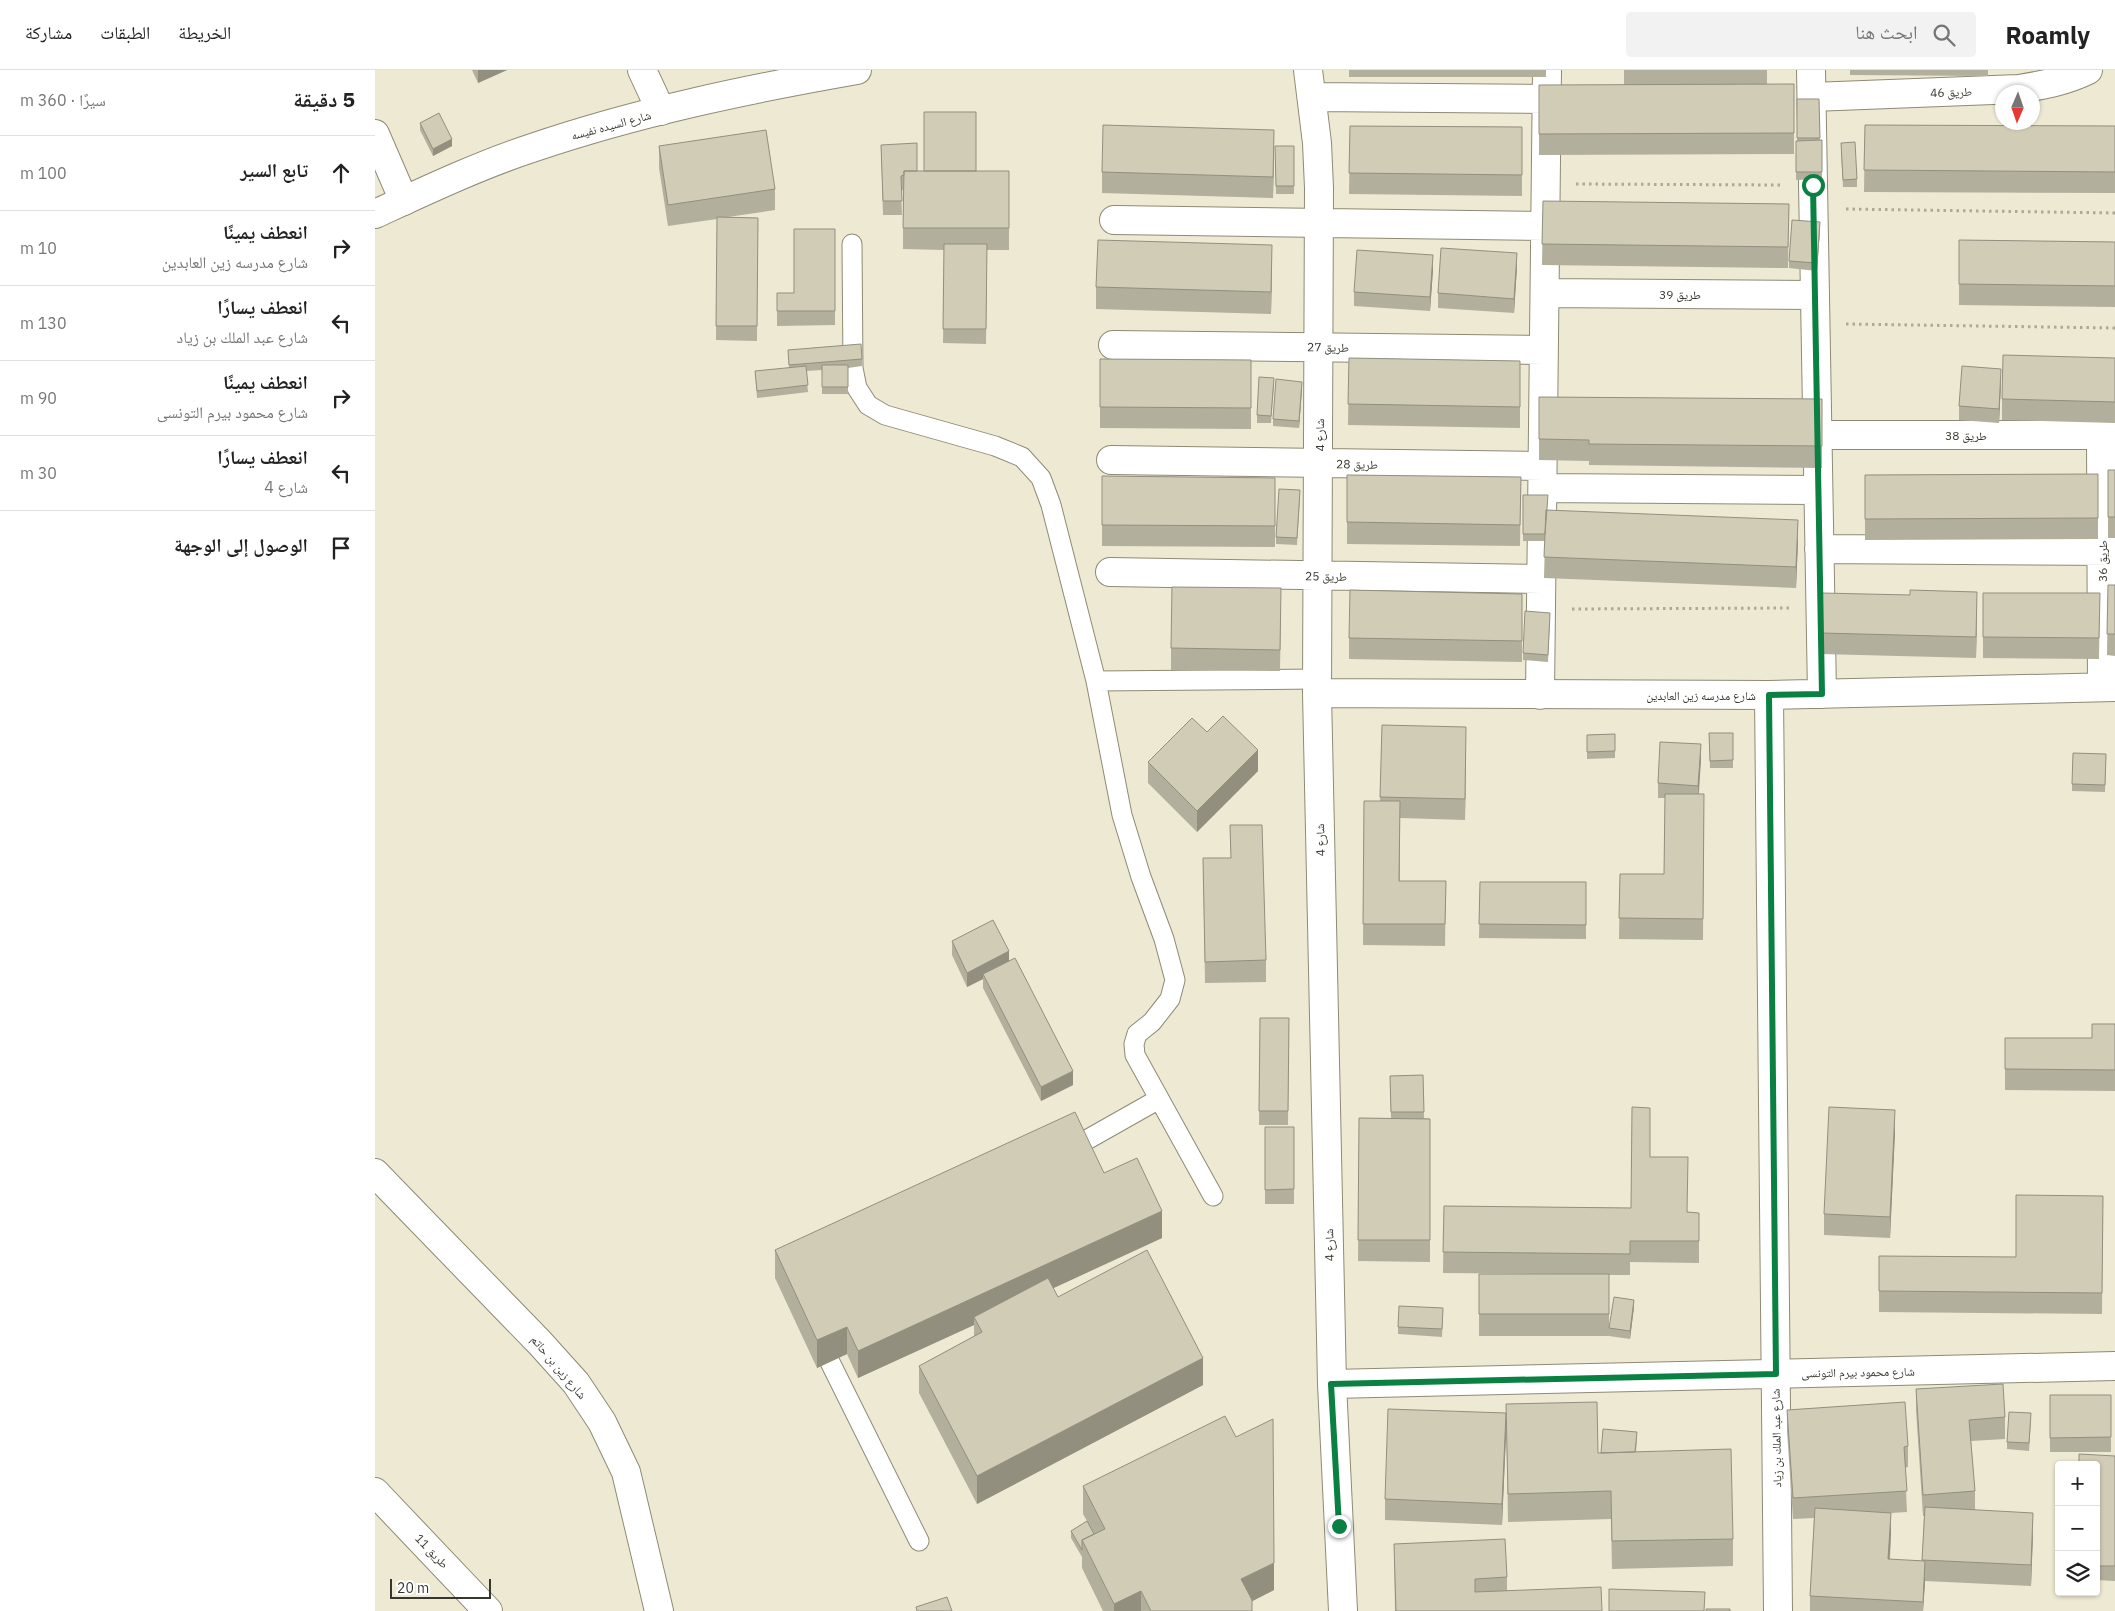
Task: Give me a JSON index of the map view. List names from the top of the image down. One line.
{"streets":{"street":["طريق 46","شارع السيده نفيسه","طريق 39","طريق 27","شارع 4","طريق 38","طريق 28","طريق 36","طريق 25","شارع مدرسه زين العابدين","شارع زين بن حاتم","شارع محمود بيرم التونسى","شارع عبد الملك بن زياد","طريق 11"]},"crossings":[["طريق 27","شارع 4"],["شارع 4","طريق 28"],["شارع 4","طريق 25"],["شارع 4","شارع مدرسه زين العابدين"],["شارع 4","شارع محمود بيرم التونسى"],["طريق 38","طريق 36"],["طريق 36","شارع مدرسه زين العابدين"],["شارع مدرسه زين العابدين","شارع عبد الملك بن زياد"],["شارع محمود بيرم التونسى","شارع عبد الملك بن زياد"]],"scale_bar":"20 m","north":"bottom","page":{"header":"Roamly","search":"ابحث هنا","nav":["الخريطة","الطبقات","مشاركة"],"heading":["5 دقيقة","سيرًا · 360 m"],"list":[["تابع السير","100 m"],["انعطف يمينًا","شارع مدرسه زين العابدين","10 m"],["انعطف يسارًا","شارع عبد الملك بن زياد","130 m"],["انعطف يمينًا","شارع محمود بيرم التونسى","90 m"],["انعطف يسارًا","شارع 4","30 m"],"الوصول إلى الوجهة"],"map_buttons":["+","−"],"scale":"20 m"}}
